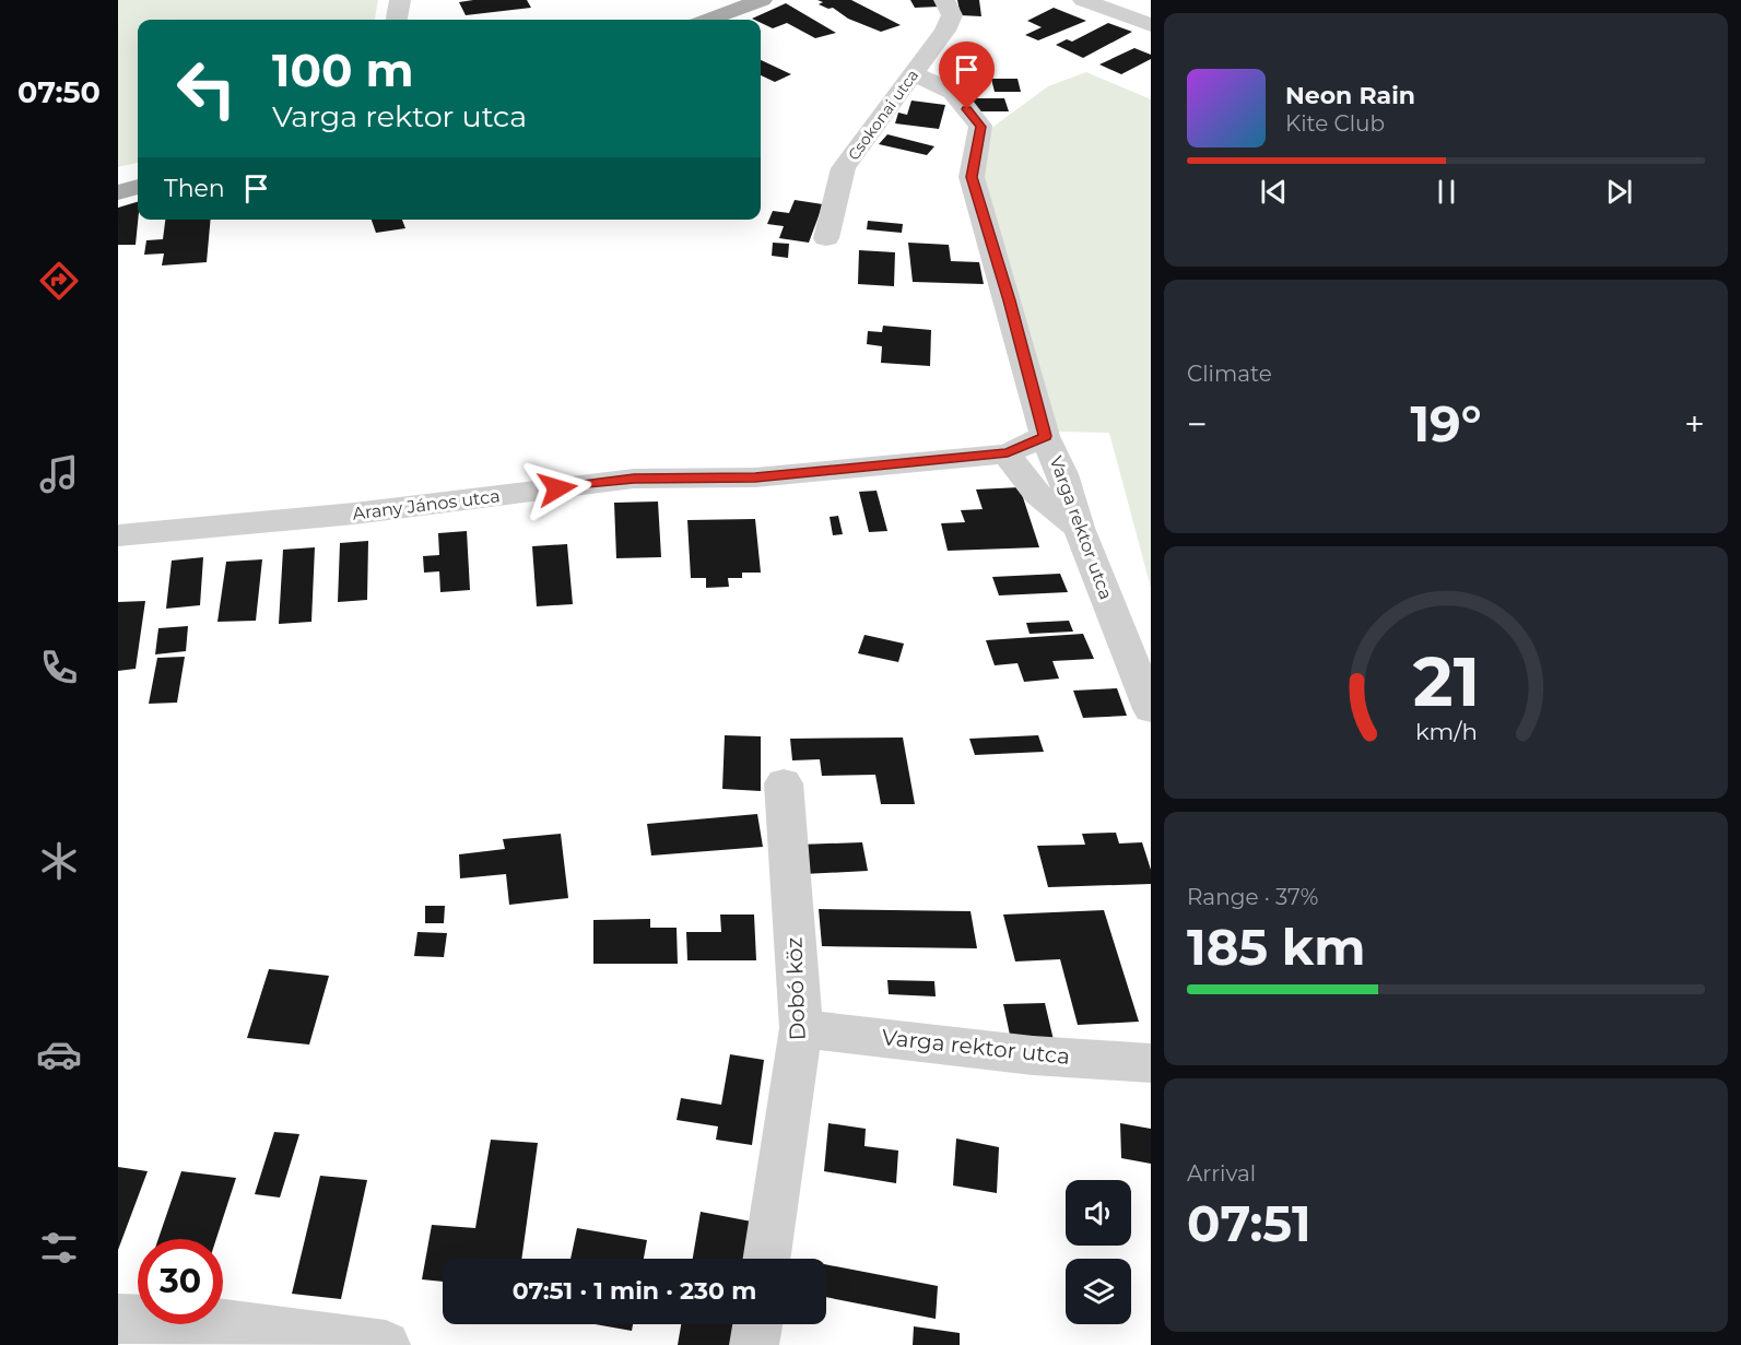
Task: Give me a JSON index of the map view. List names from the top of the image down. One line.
{"streets":{"street":["Csokonai utca","Arany János utca","Varga rektor utca","Dobó köz"]},"crossings":[["Csokonai utca","Varga rektor utca"],["Arany János utca","Varga rektor utca"],["Varga rektor utca","Dobó köz"]],"page":{"tabs":"07:50","turn":["100 m","Varga rektor utca"],"song":["Neon Rain","Kite Club"],"then":"Then","tile":["Climate",["Range · 37%","185 km"],["Arrival","07:51"]],"heat":["−","19°","+"],"limit":"30","trip":"07:51 · 1 min · 230 m","gauge":["21","km/h"]}}
